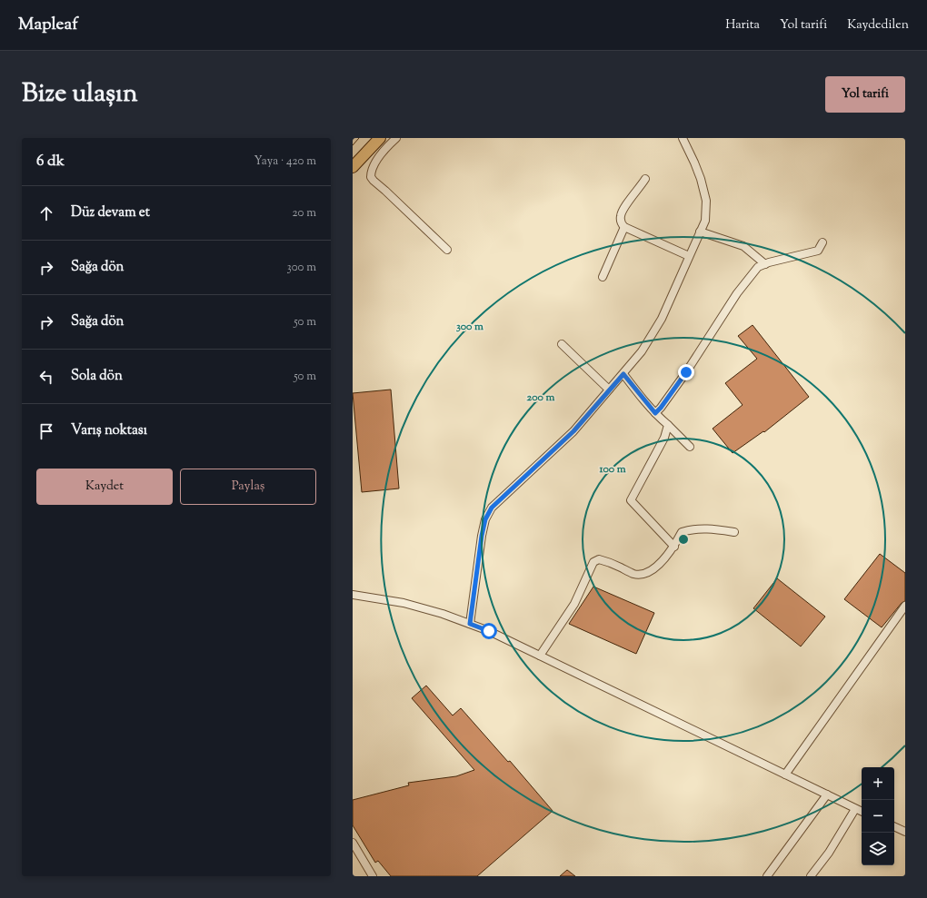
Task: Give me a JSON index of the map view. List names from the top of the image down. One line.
{"page":{"header":"Mapleaf","nav":["Harita","Yol tarifi","Kaydedilen"],"title":"Bize ulaşın","buttons":["Yol tarifi",["Kaydet","Paylaş"]],"heading":["6 dk","Yaya · 420 m"],"list":[["Düz devam et","20 m"],["Sağa dön","300 m"],["Sağa dön","50 m"],["Sola dön","50 m"],"Varış noktası"],"map_buttons":["+","−"]},"rings":["300 m","200 m","100 m"]}
